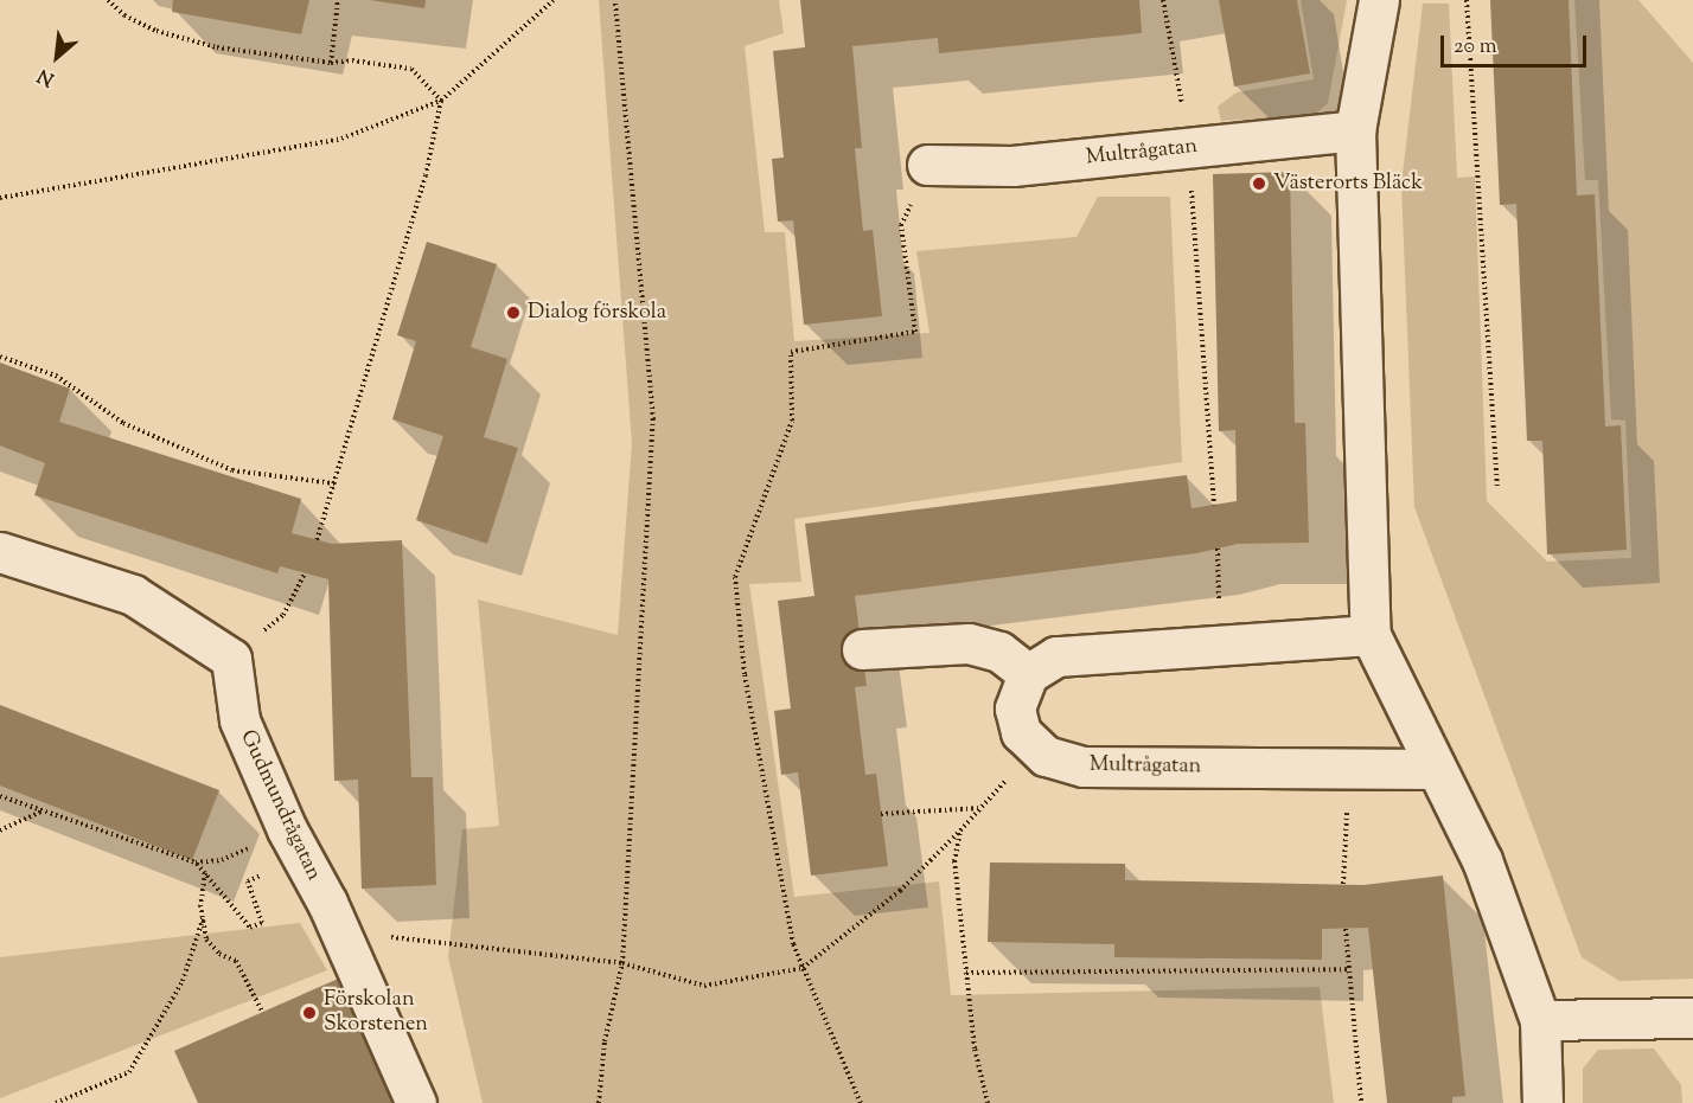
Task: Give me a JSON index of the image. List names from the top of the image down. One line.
{"streets":{"street":["Multrågatan","Gudmundrågatan"]},"places":["Västerorts Bläck","Dialog förskola","Förskolan Skorstenen"],"scale_bar":"20 m","north":"bottom left"}
